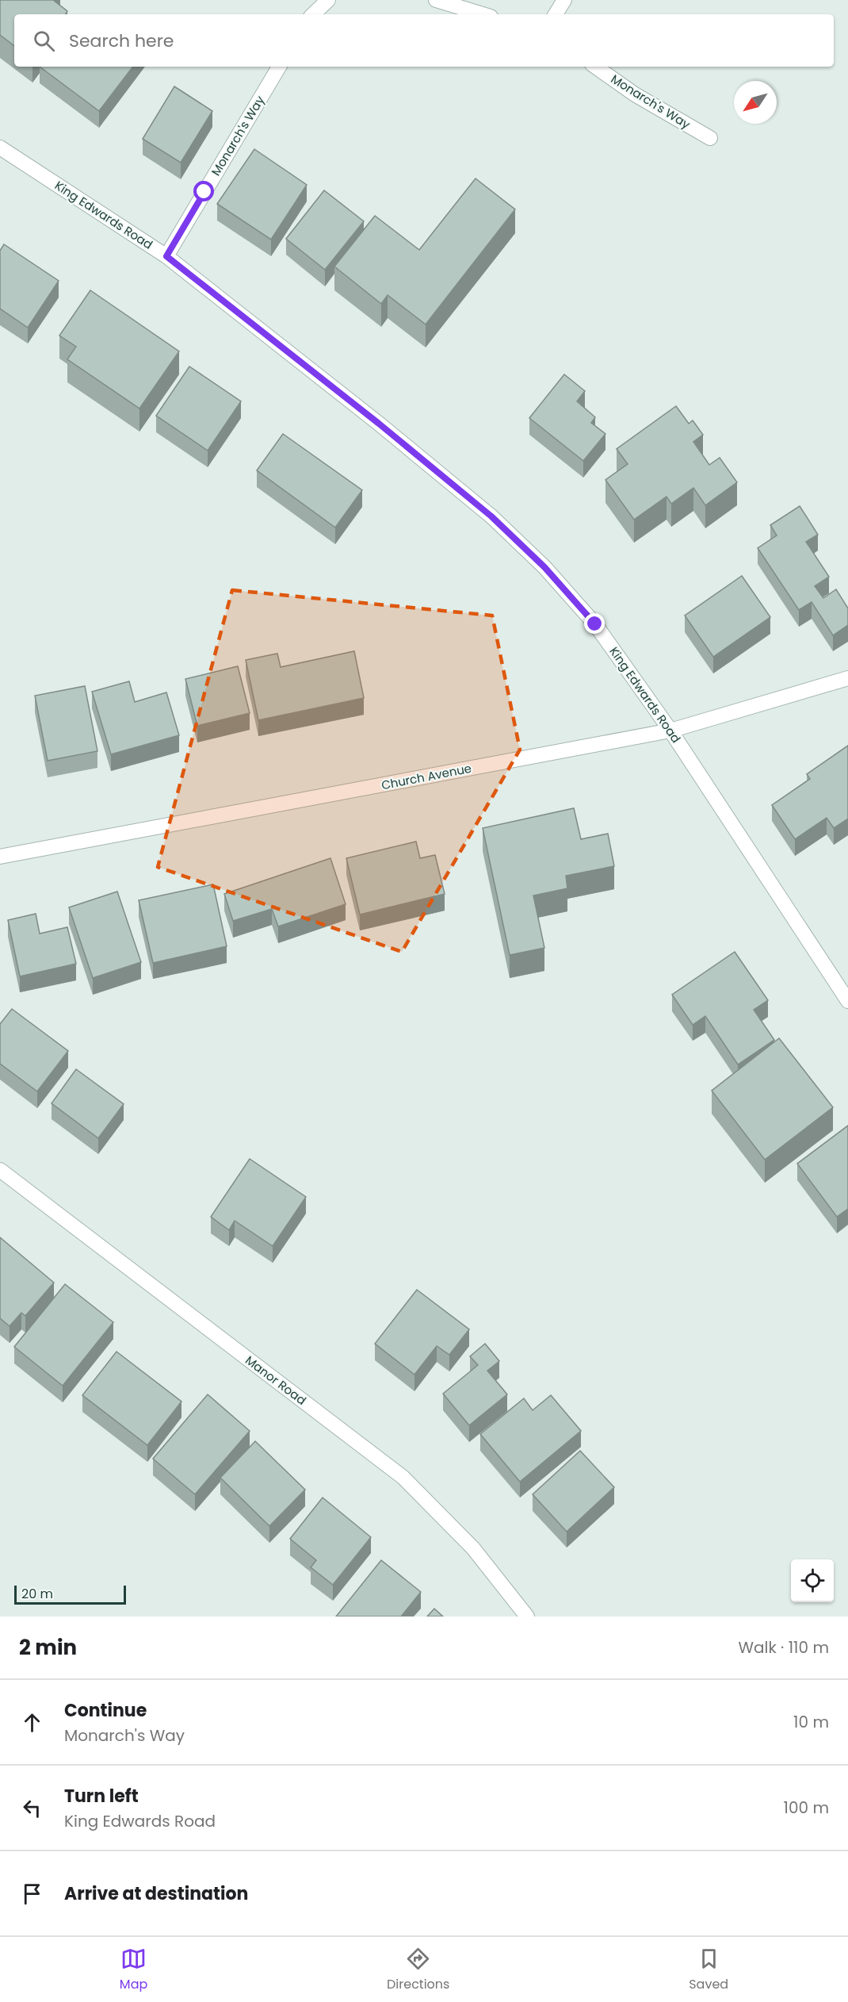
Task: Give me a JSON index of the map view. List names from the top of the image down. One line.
{"streets":{"street":["Monarch's Way","King Edwards Road","Church Avenue","Manor Road"]},"crossings":[["Monarch's Way","King Edwards Road"],["King Edwards Road","Church Avenue"]],"scale_bar":"20 m","north":"bottom left","page":{"search":"Search here","scale":"20 m","heading":["2 min","Walk · 110 m"],"list":[["Continue","Monarch's Way","10 m"],["Turn left","King Edwards Road","100 m"],"Arrive at destination"],"nav":["Map","Directions","Saved"]}}
